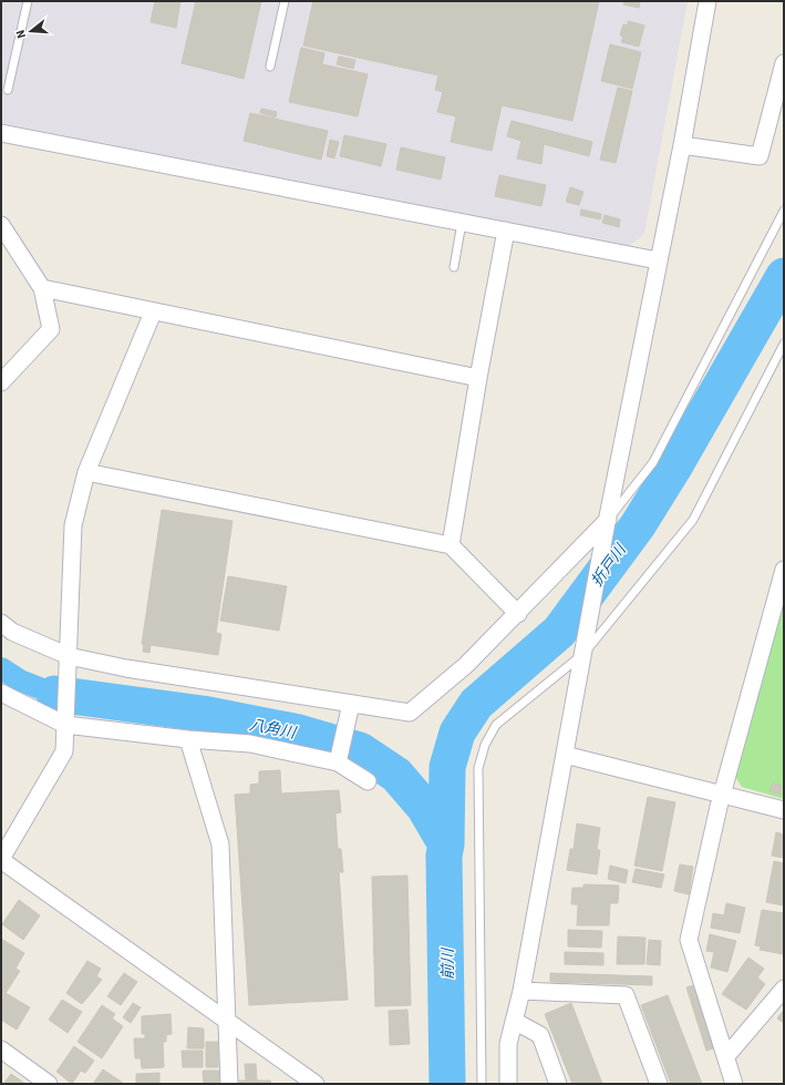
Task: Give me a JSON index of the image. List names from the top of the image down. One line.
{"water":["折戸川","八角川","前川"],"north":"left"}
